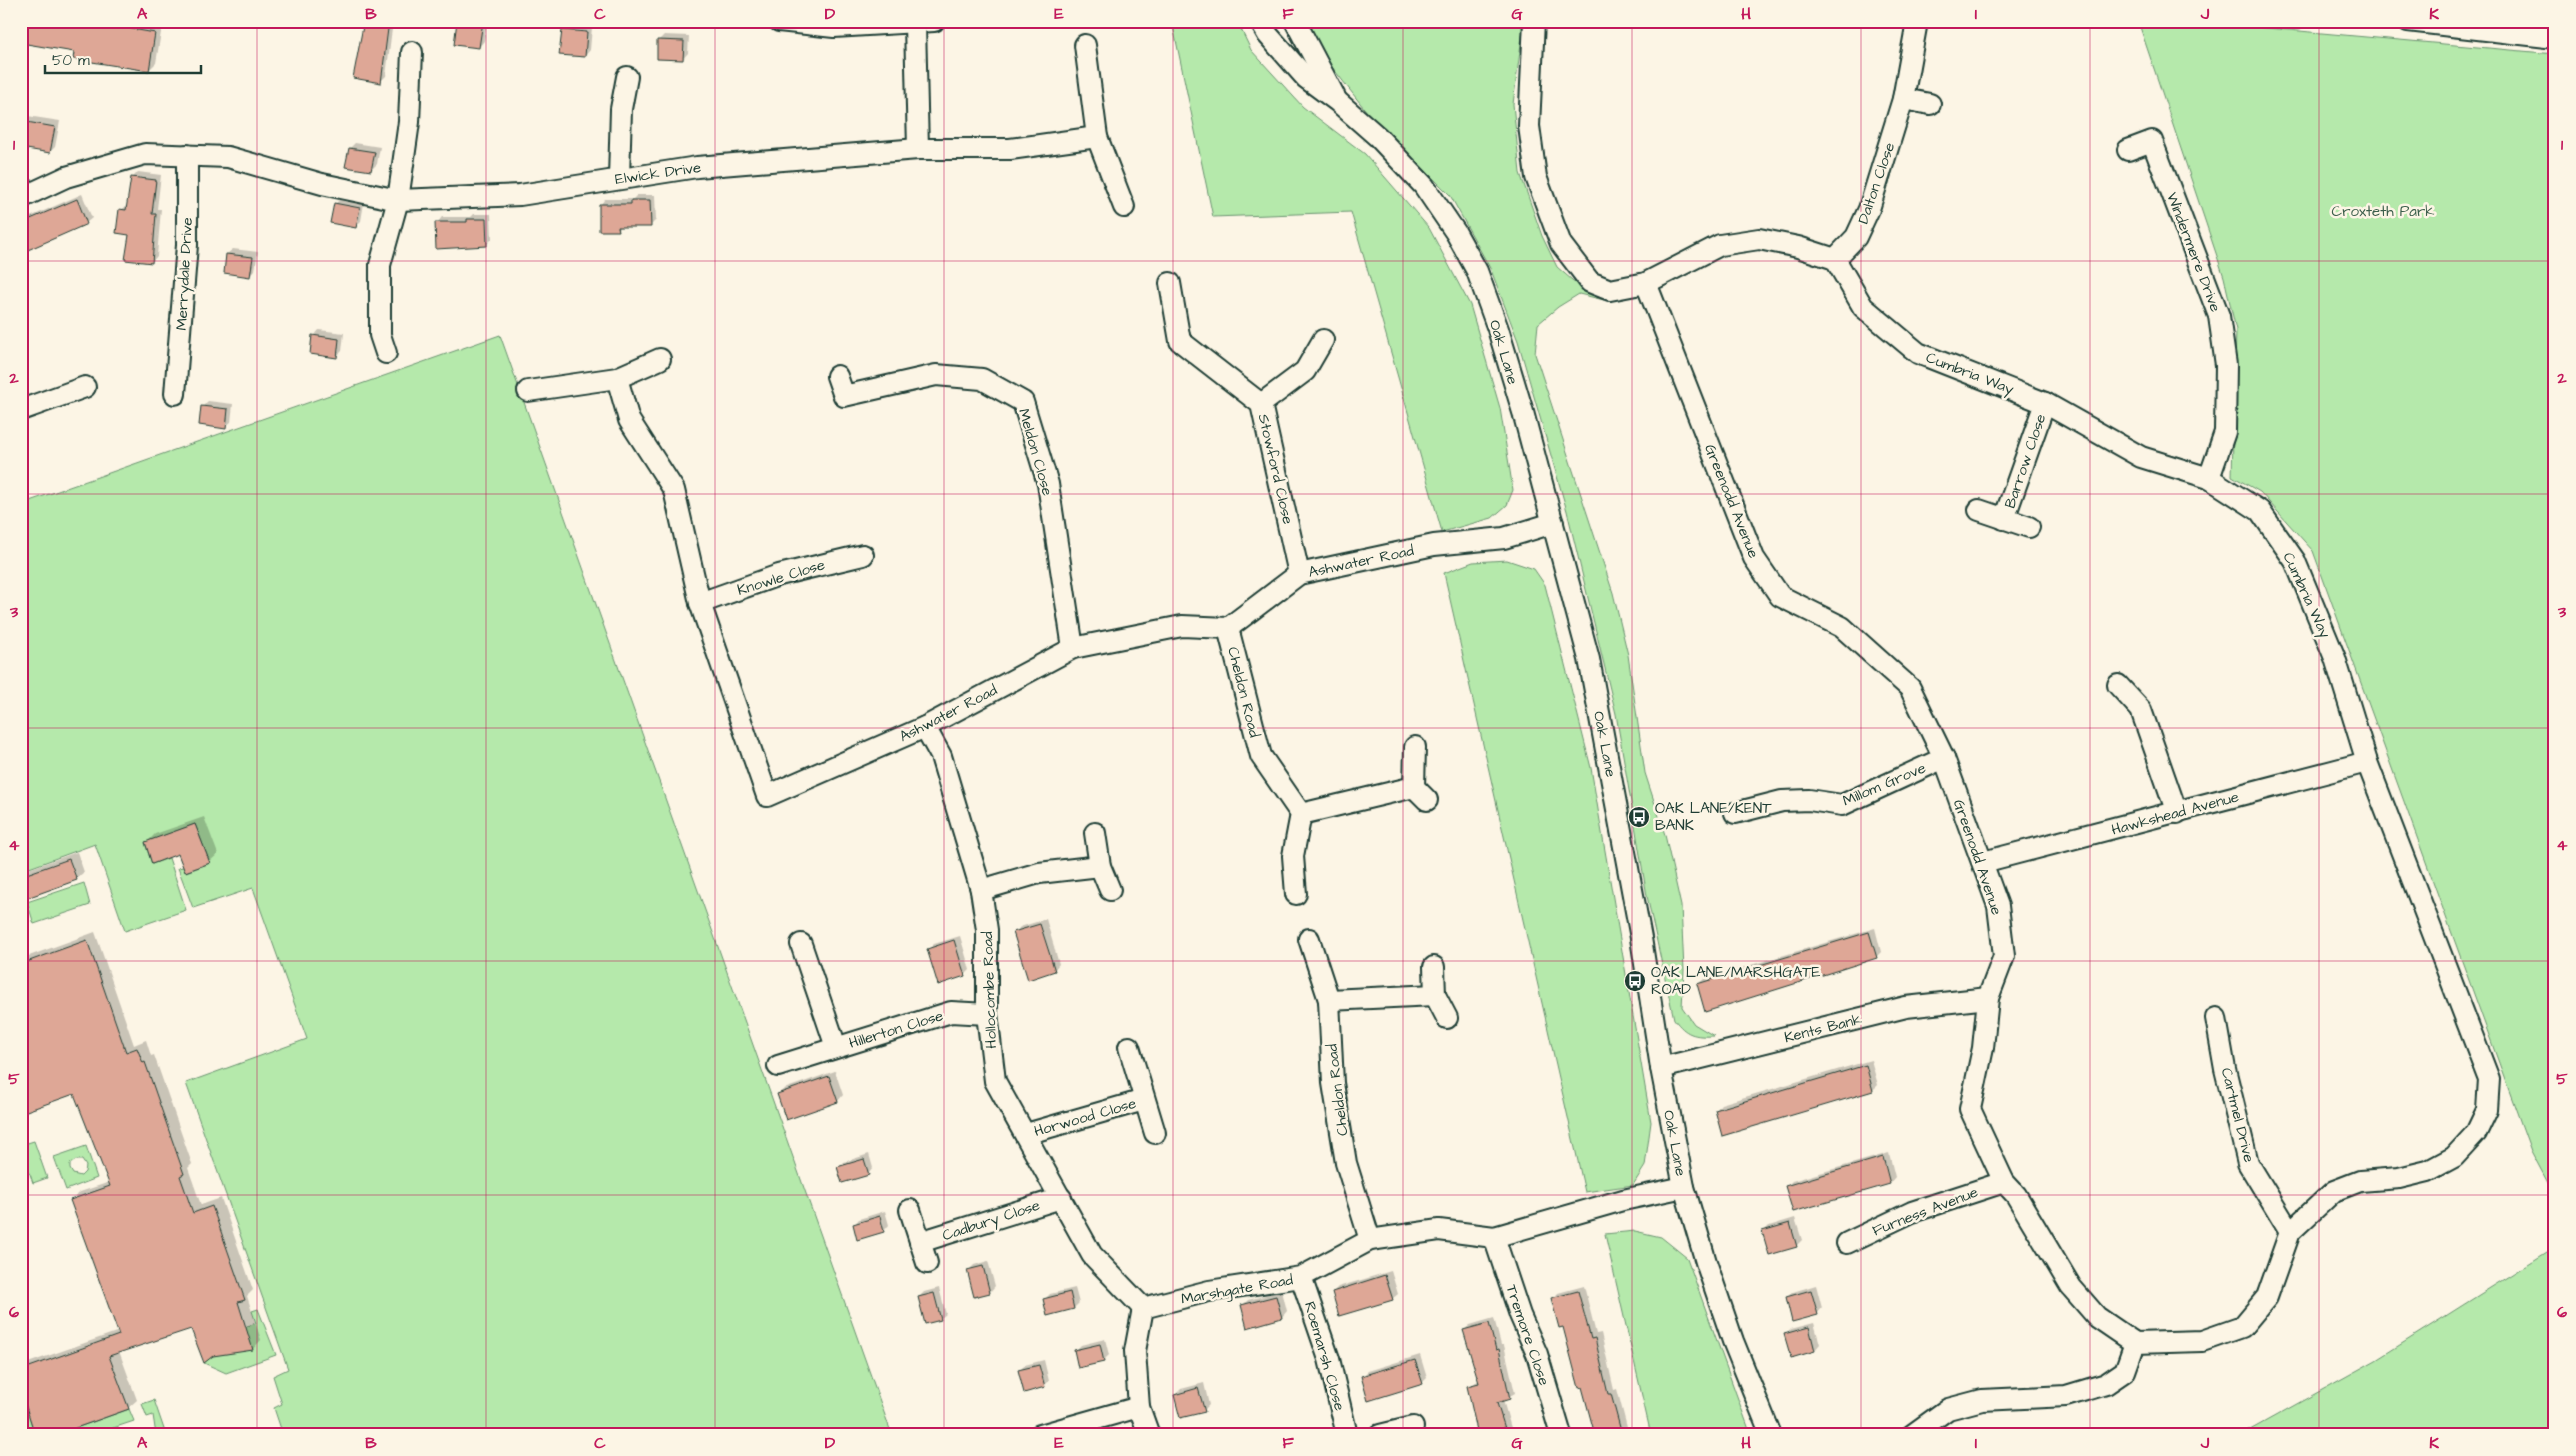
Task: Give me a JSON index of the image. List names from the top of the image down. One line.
{"streets":{"street":["Elwick Drive","Dalton Close","Windermere Drive","Merrydale Drive","Oak Lane","Cumbria Way","Meldon Close","Barrow Close","Stowford Close","Greenodd Avenue","Ashwater Road","Knowle Close","Cheldon Road","Millom Grove","Hawkshead Avenue","Hollocombe Road","Kents Bank","Hillerton Close","Cartmel Drive","Horwood Close","Furness Avenue","Cadbury Close","Marshgate Road","Tremore Close","Roemarsh Close"]},"crossings":[["Dalton Close","Cumbria Way"],["Windermere Drive","Cumbria Way"],["Oak Lane","Ashwater Road"],["Oak Lane","Kents Bank"],["Oak Lane","Marshgate Road"],["Cumbria Way","Barrow Close"],["Cumbria Way","Hawkshead Avenue"],["Cumbria Way","Cartmel Drive"],["Meldon Close","Ashwater Road"],["Stowford Close","Ashwater Road"],["Greenodd Avenue","Millom Grove"],["Greenodd Avenue","Hawkshead Avenue"],["Greenodd Avenue","Kents Bank"],["Greenodd Avenue","Furness Avenue"],["Ashwater Road","Knowle Close"],["Ashwater Road","Cheldon Road"],["Ashwater Road","Hollocombe Road"],["Cheldon Road","Marshgate Road"],["Hollocombe Road","Hillerton Close"],["Hollocombe Road","Horwood Close"],["Hollocombe Road","Cadbury Close"],["Hollocombe Road","Marshgate Road"],["Marshgate Road","Tremore Close"],["Marshgate Road","Roemarsh Close"]],"parks":["Croxteth Park"],"places":{"bus stop":["OAK LANE/KENT BANK","OAK LANE/MARSHGATE ROAD"]},"scale_bar":"50 m","grid":{"columns":["A","B","C","D","E","F","G","H","I","J","K"],"rows":["1","2","3","4","5","6"]}}
